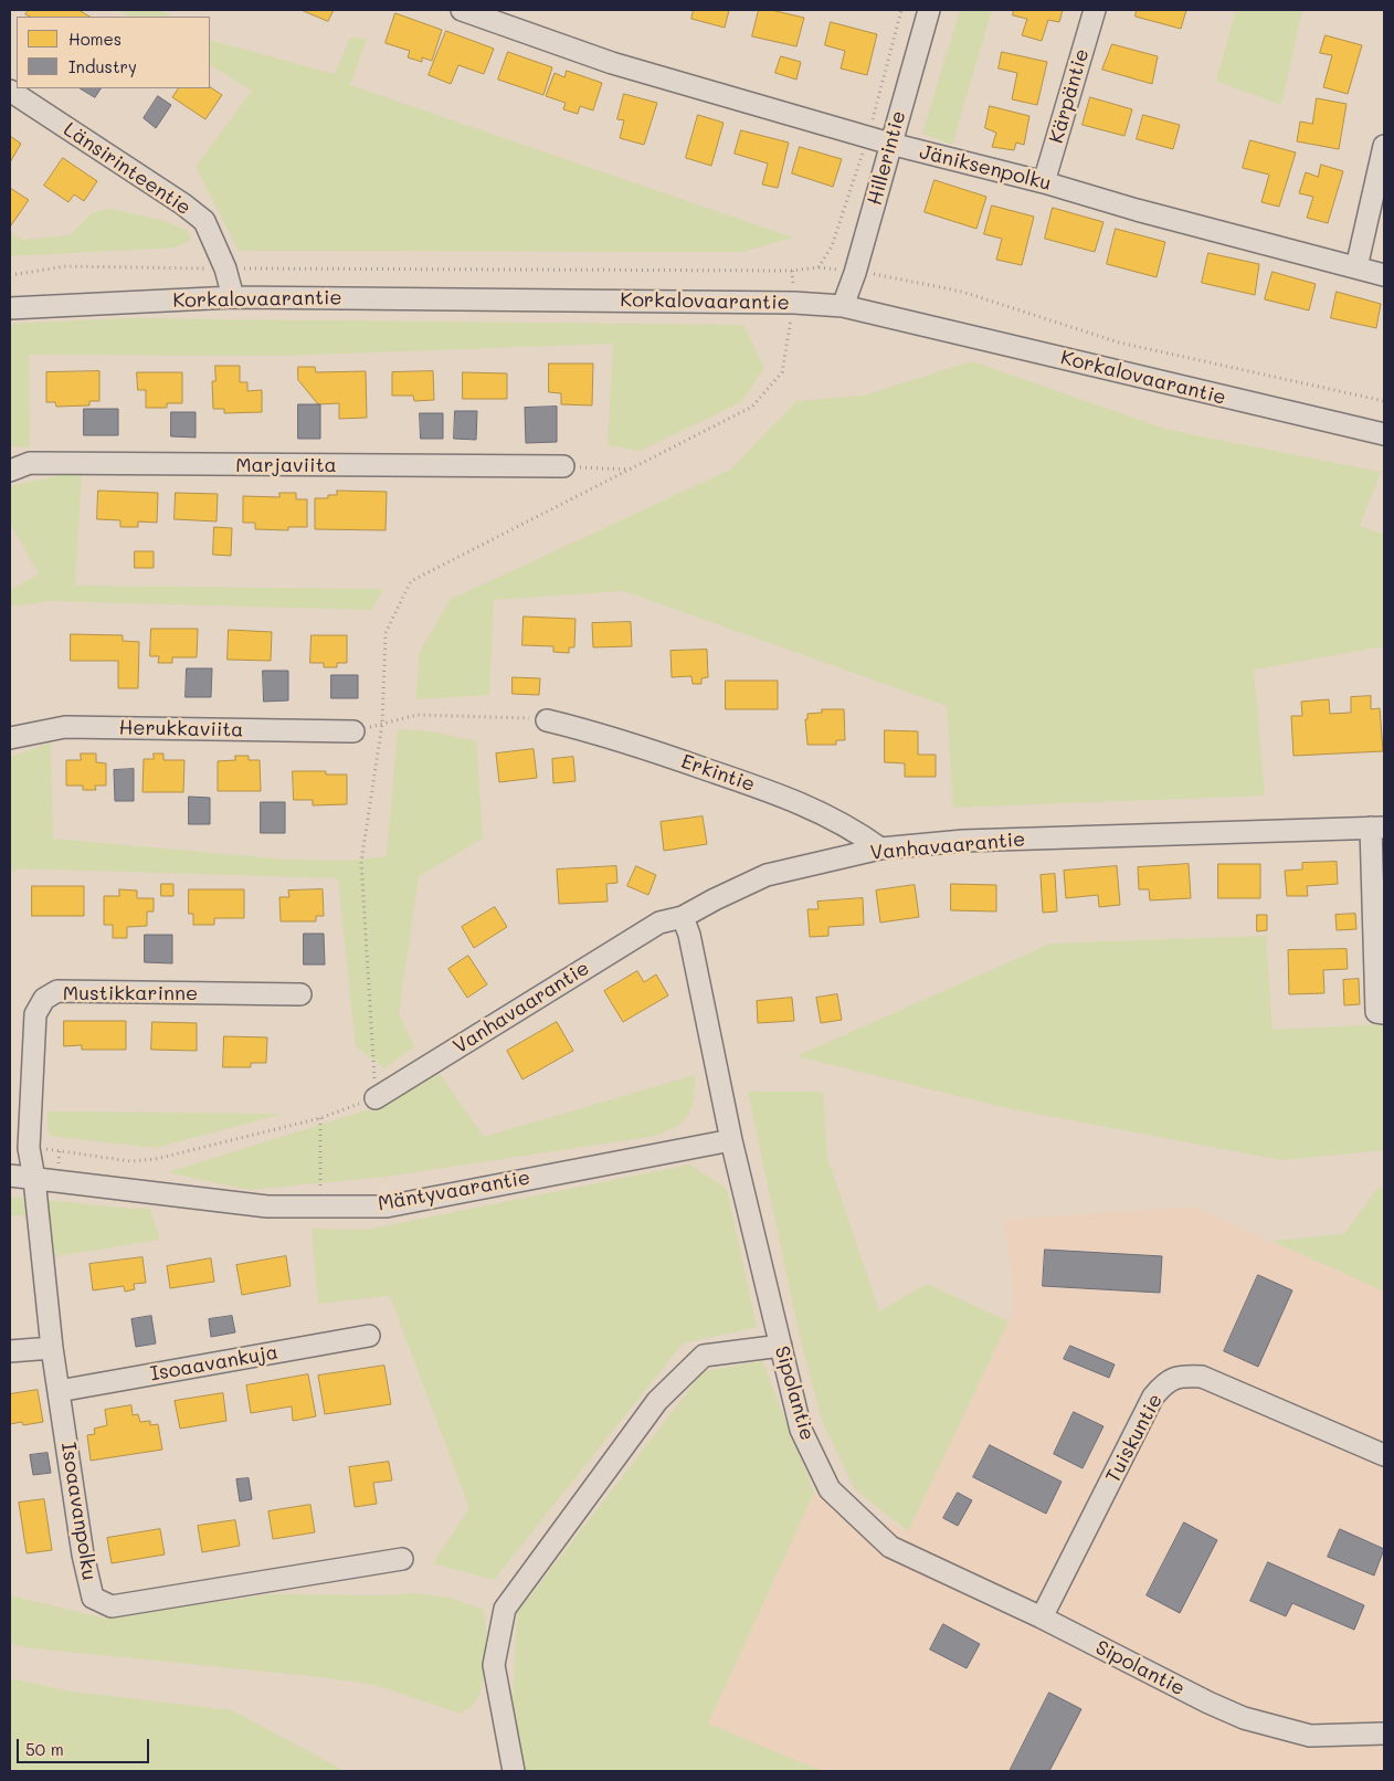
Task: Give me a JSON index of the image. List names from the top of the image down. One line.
{"streets":{"street":["Kärpäntie","Hillerintie","Jäniksenpolku","Länsirinteentie","Korkalovaarantie","Marjaviita","Herukkaviita","Erkintie","Vanhavaarantie","Mustikkarinne","Mäntyvaarantie","Isoaavankuja","Sipolantie","Tuiskuntie","Isoaavanpolku"]},"crossings":[["Kärpäntie","Jäniksenpolku"],["Hillerintie","Jäniksenpolku"],["Hillerintie","Korkalovaarantie"],["Länsirinteentie","Korkalovaarantie"],["Erkintie","Vanhavaarantie"],["Vanhavaarantie","Sipolantie"],["Mustikkarinne","Mäntyvaarantie"],["Mustikkarinne","Isoaavanpolku"],["Mäntyvaarantie","Sipolantie"],["Mäntyvaarantie","Isoaavanpolku"],["Isoaavankuja","Isoaavanpolku"],["Sipolantie","Tuiskuntie"]],"legend":["Homes","Industry"],"scale_bar":"50 m"}
